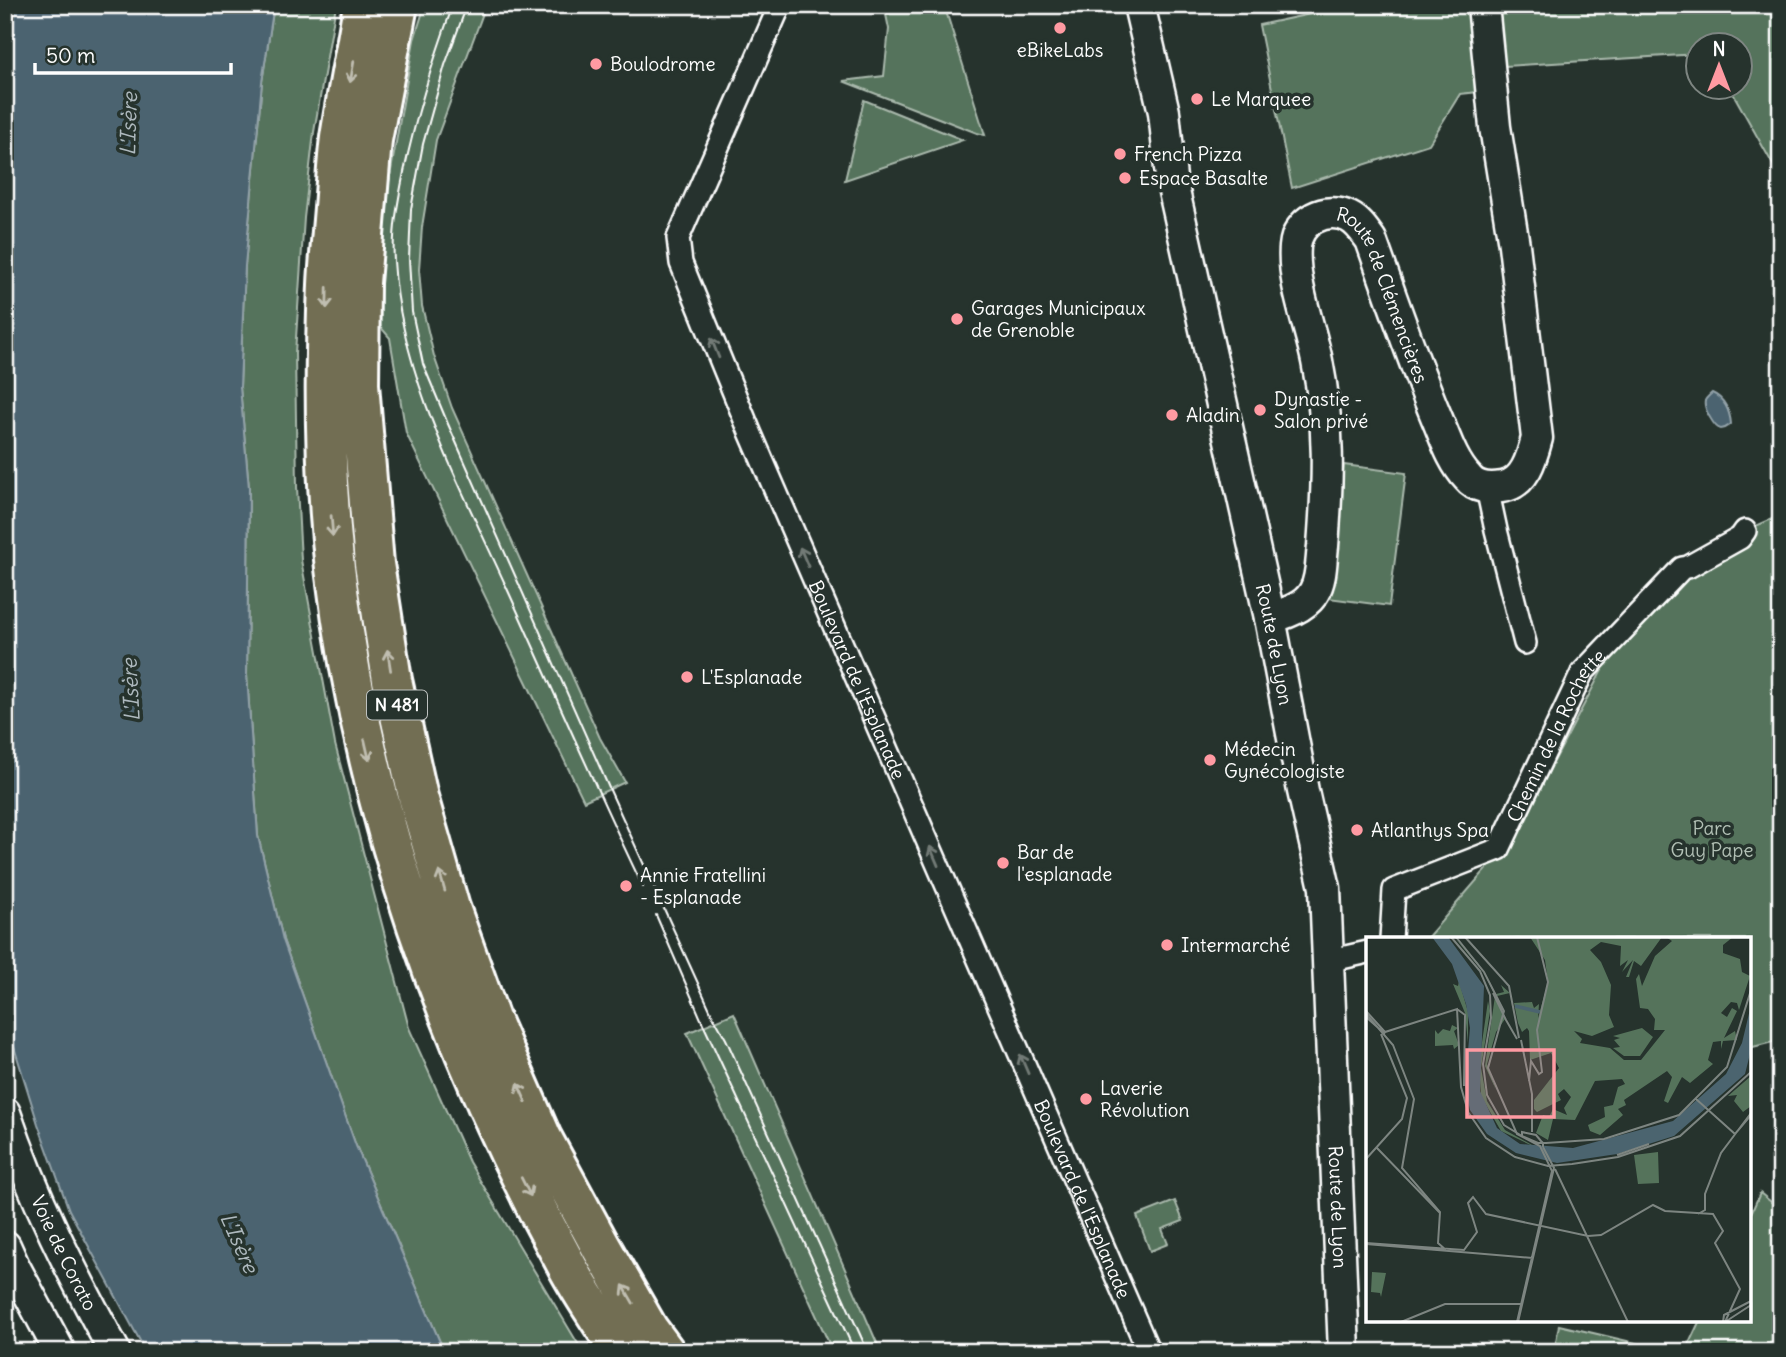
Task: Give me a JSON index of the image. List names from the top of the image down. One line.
{"streets":{"highway":["N 481"],"street":["Route de Clémencières","Route de Lyon","Boulevard de l'Esplanade","Chemin de la Rochette","Voie de Corato"]},"crossings":[["Route de Clémencières","Route de Lyon"]],"one_way":["Boulevard de l'Esplanade"],"water":["L'Isère"],"parks":["Parc Guy Pape"],"places":["eBikeLabs","Boulodrome","Le Marquee","French Pizza","Espace Basalte","Garages Municipaux de Grenoble","Dynastie - Salon privé","Aladin","L'Esplanade","Médecin Gynécologiste","Atlanthys Spa","Bar de l'esplanade","Annie Fratellini - Esplanade","Intermarché","Laverie Révolution"],"scale_bar":"50 m","north":"top"}
